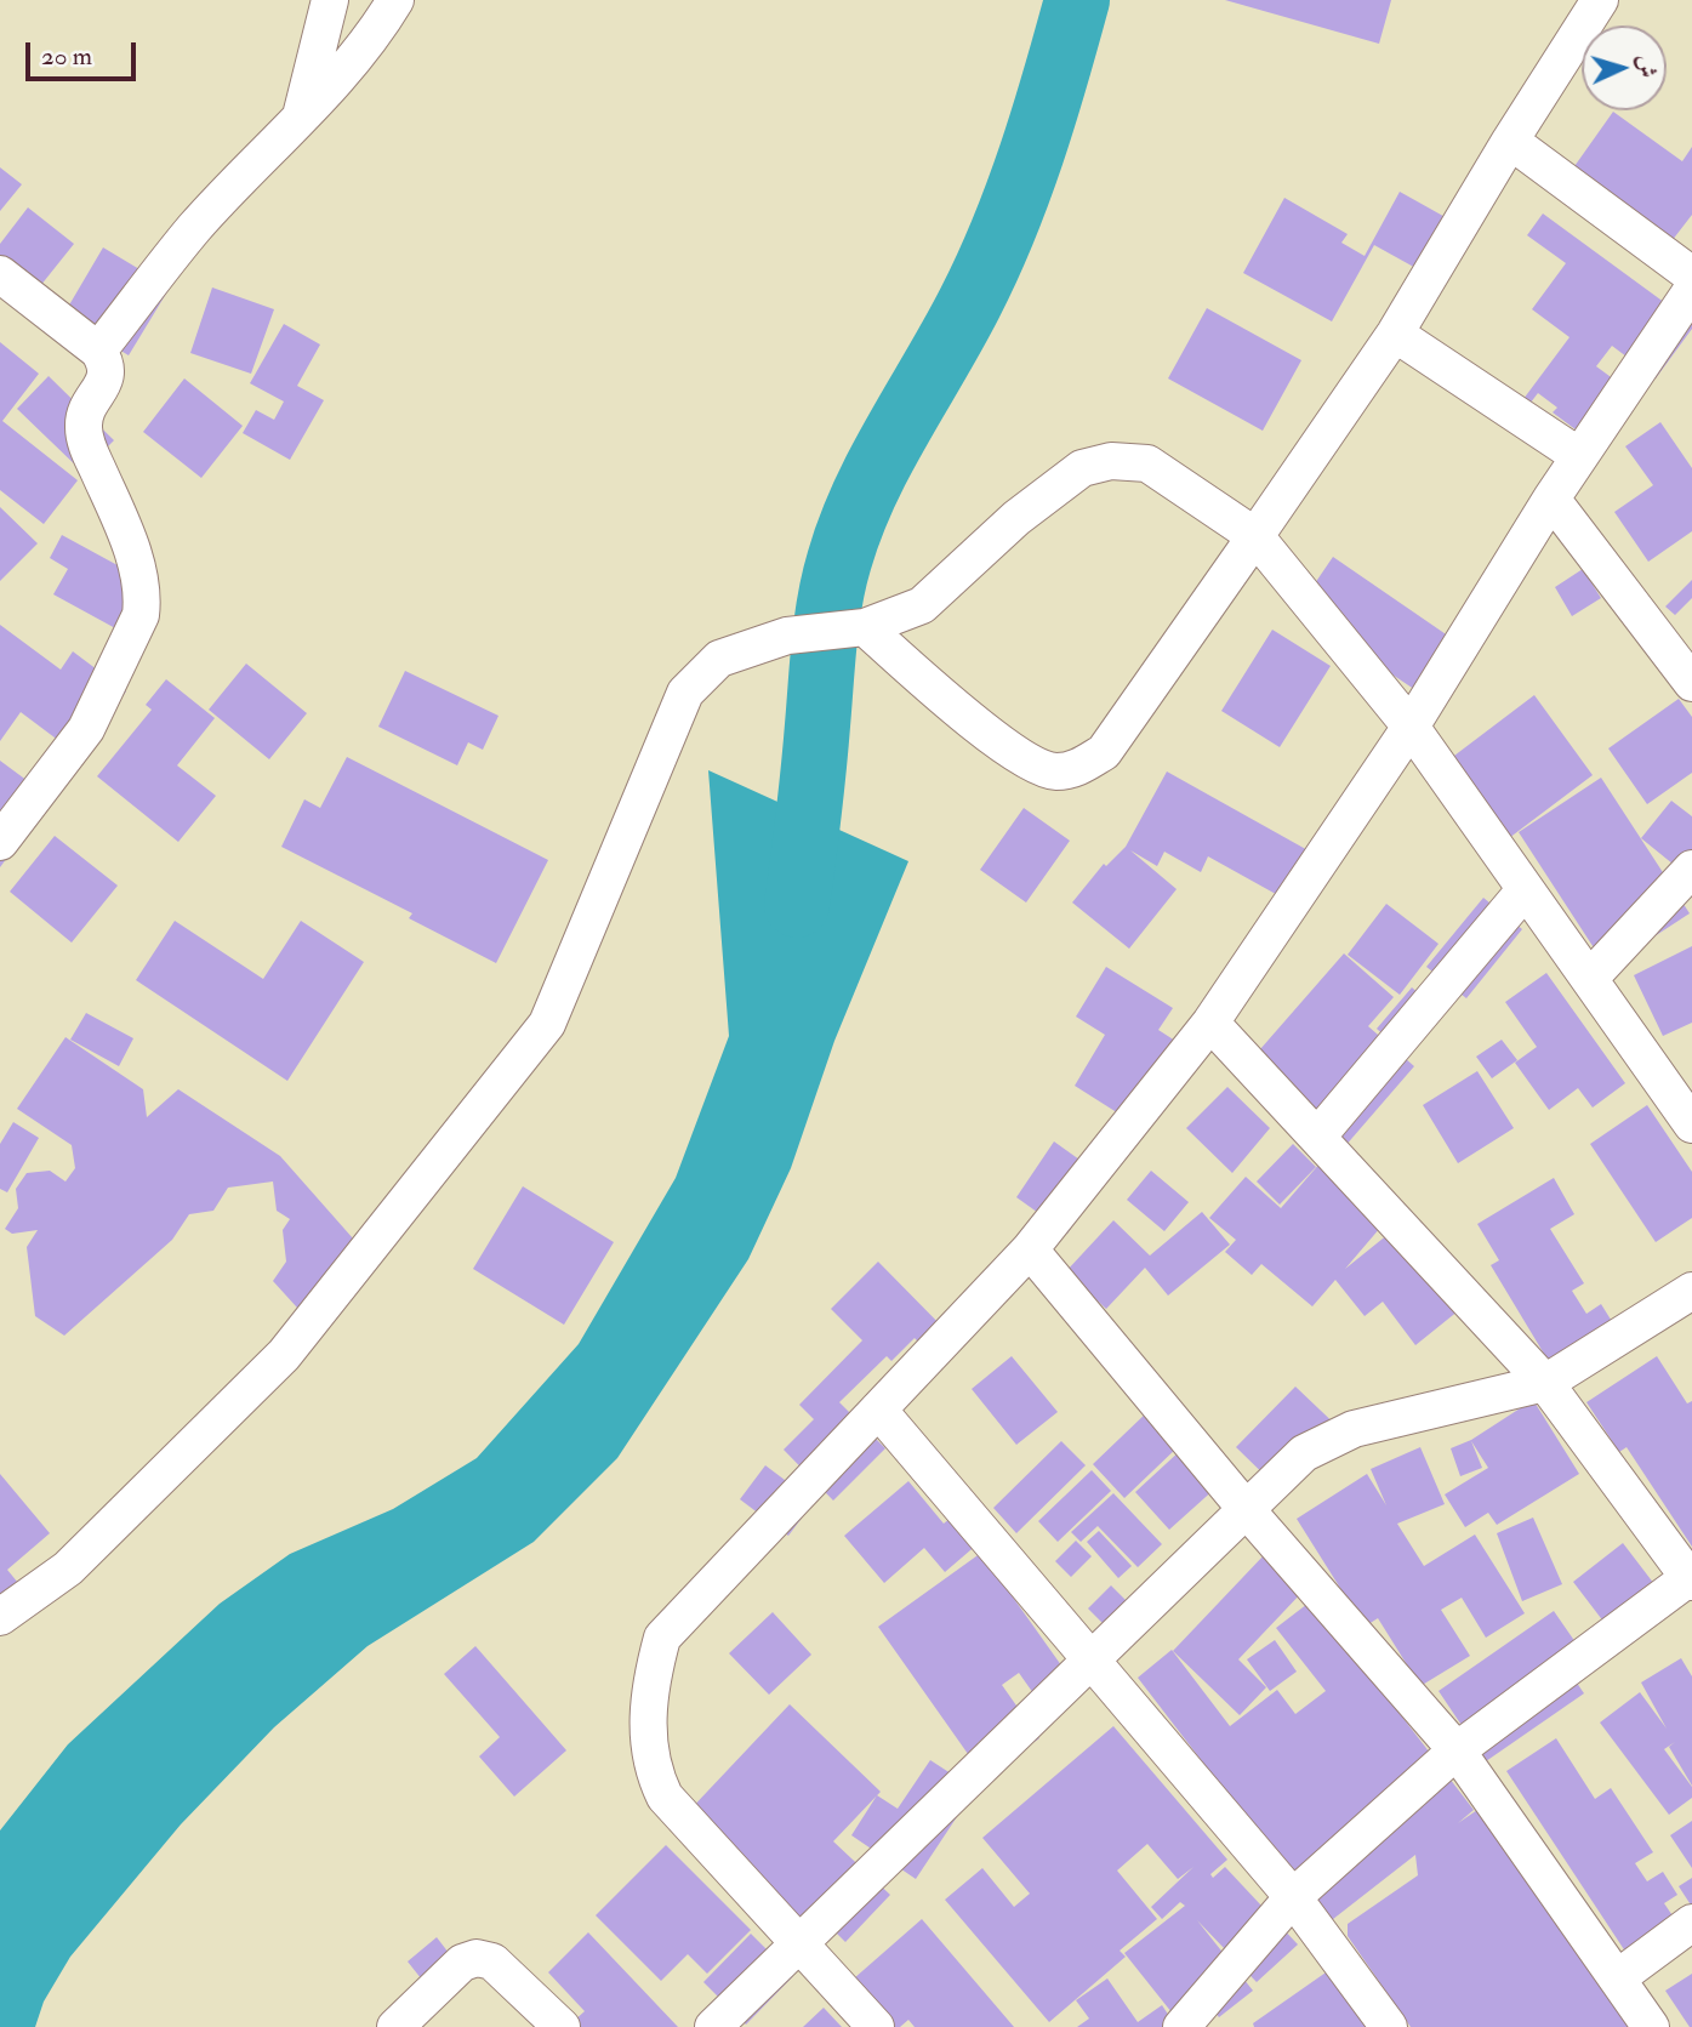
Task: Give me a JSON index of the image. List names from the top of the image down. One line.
{"scale_bar":"20 m","north":"right"}
